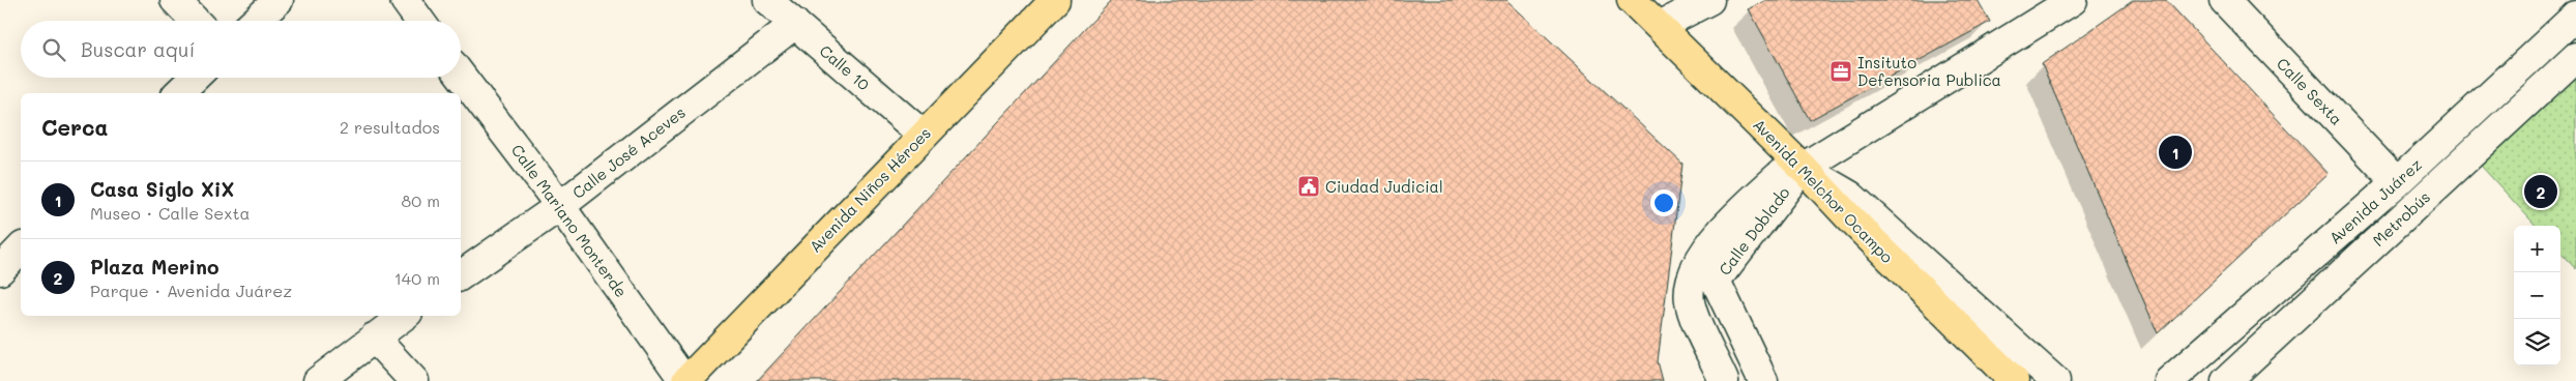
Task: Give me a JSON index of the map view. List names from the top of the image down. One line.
{"streets":{"main road":["Avenida Niños Héroes","Avenida Melchor Ocampo"],"street":["Calle 10","Calle Sexta","Calle José Aceves","Avenida Juárez","Metrobús","Calle Mariano Monterde","Calle Doblado"]},"crossings":[["Calle 10","Calle José Aceves"],["Calle 10","Avenida Niños Héroes"],["Calle Sexta","Avenida Juárez"],["Calle José Aceves","Calle Mariano Monterde"],["Avenida Niños Héroes","Calle Mariano Monterde"],["Avenida Melchor Ocampo","Calle Doblado"]],"places":{"office":["Insituto Defensoria Publica"],"public building":["Ciudad Judicial"]},"page":{"search":"Buscar aquí","heading":["Cerca","2 resultados"],"pins":["1","2"],"list":[{"mark":"1","name":"Casa Siglo XiX","note":"Museo · Calle Sexta","value":"80 m"},{"mark":"2","name":"Plaza Merino","note":"Parque · Avenida Juárez","value":"140 m"}],"map_buttons":["+","−"]}}
